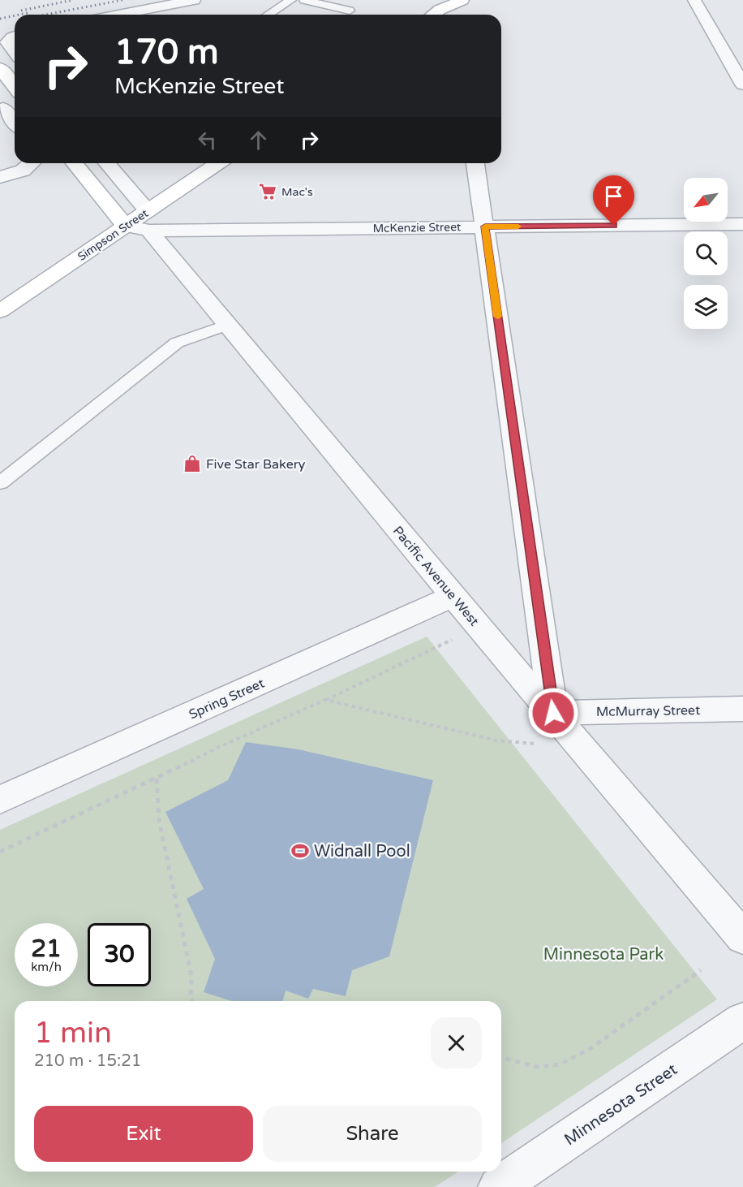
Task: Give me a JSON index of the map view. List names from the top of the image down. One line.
{"streets":{"main road":["Simpson Street"],"street":["McKenzie Street","Pacific Avenue West","Spring Street","McMurray Street","Minnesota Street"]},"crossings":[["McKenzie Street","Simpson Street"],["McKenzie Street","Pacific Avenue West"],["Simpson Street","Pacific Avenue West"],["Pacific Avenue West","Spring Street"],["Pacific Avenue West","McMurray Street"]],"parks":["Minnesota Park"],"places":{"supermarket":["Mac's"],"shop":["Five Star Bakery"],"sports":["Widnall Pool"]},"north":"bottom left","page":{"turn":["170 m","McKenzie Street"],"speed":"21 km/h","limit":"30","heading":["1 min","210 m · 15:21"],"buttons":["Exit","Share"]}}
